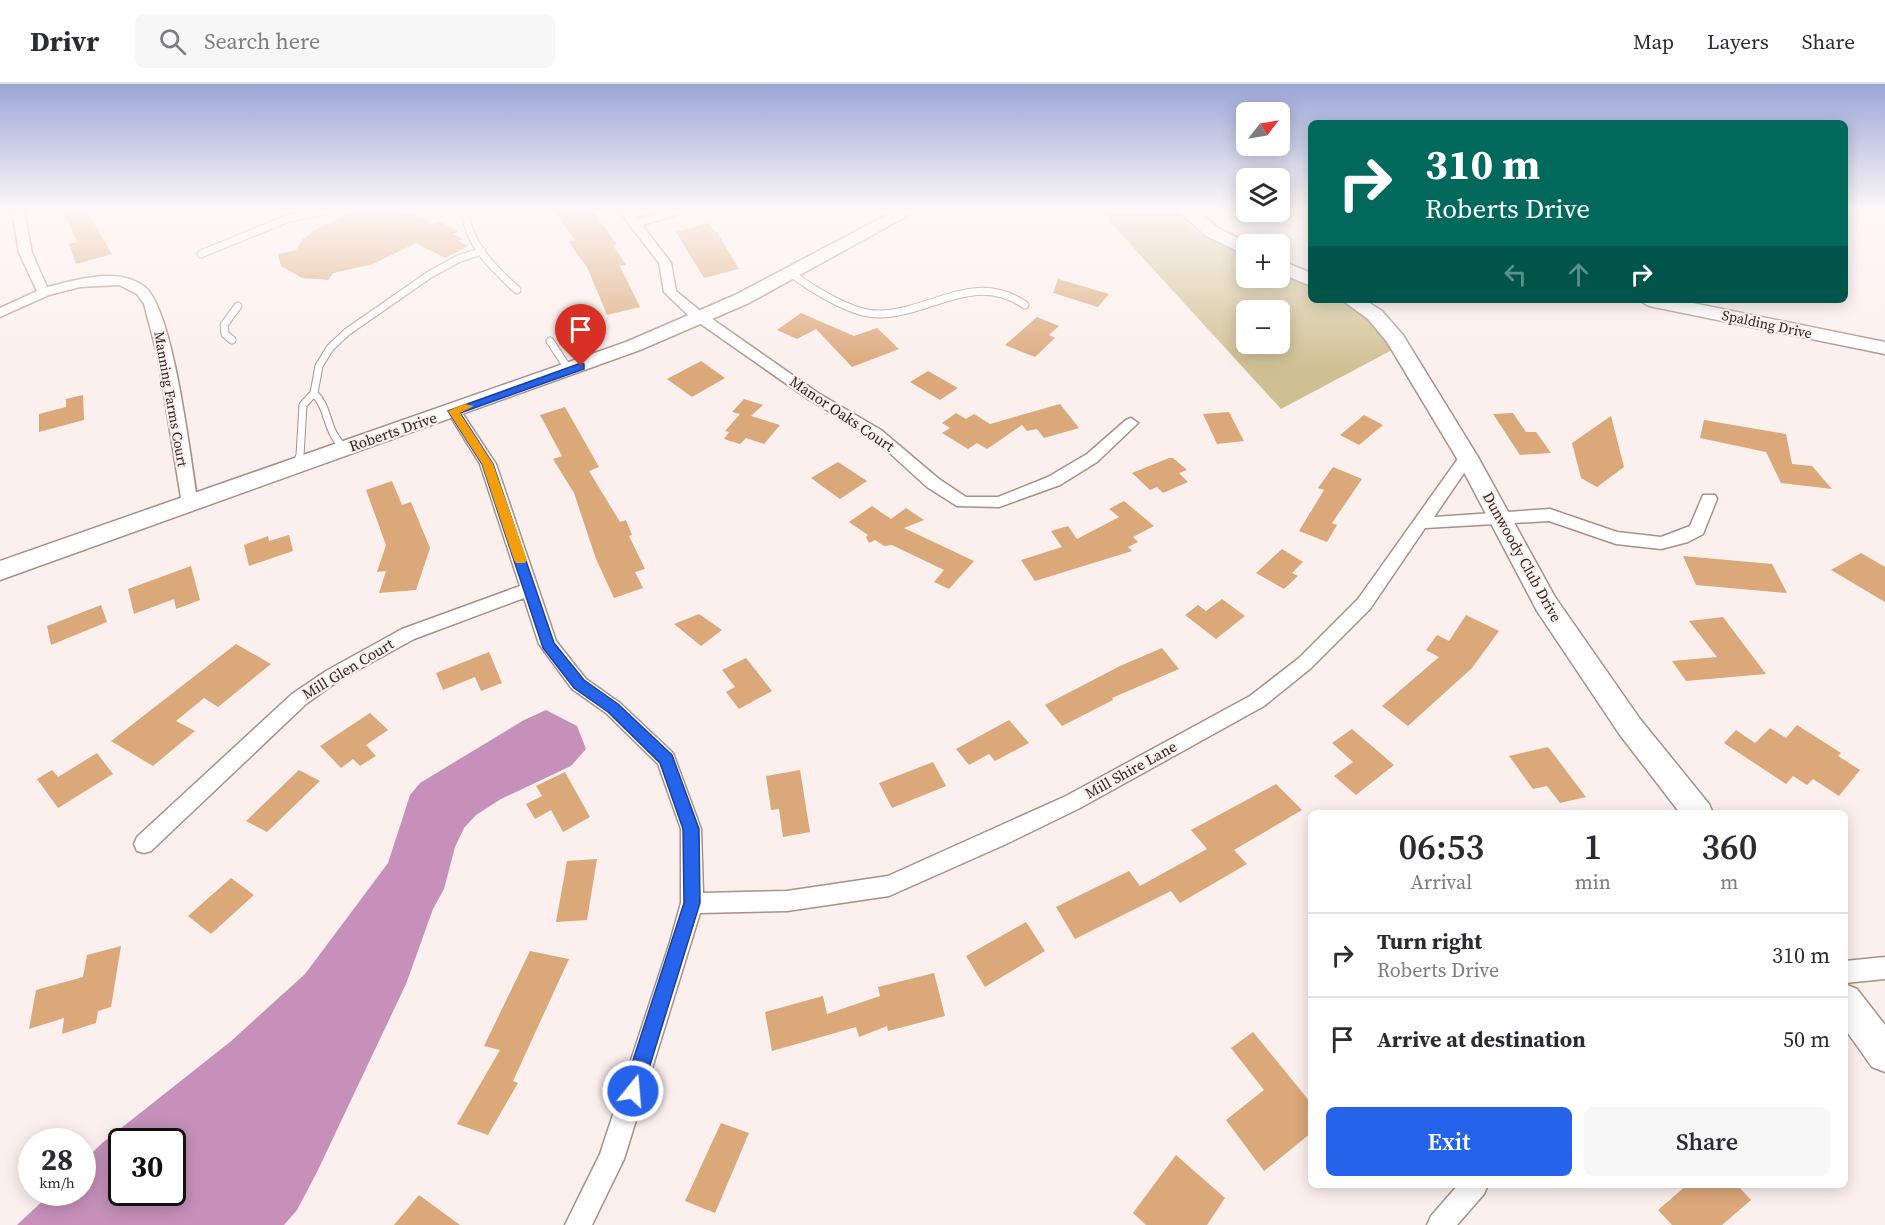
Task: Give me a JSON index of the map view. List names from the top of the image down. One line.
{"streets":{"street":["Spalding Drive","Manning Farms Court","Manor Oaks Court","Roberts Drive","Dunwoody Club Drive","Mill Glen Court","Mill Shire Lane"]},"crossings":[["Manning Farms Court","Roberts Drive"],["Manor Oaks Court","Roberts Drive"],["Dunwoody Club Drive","Mill Shire Lane"]],"north":"top right","page":{"header":"Drivr","search":"Search here","nav":["Map","Layers","Share"],"map_buttons":["+","−"],"turn":["310 m","Roberts Drive"],"eta":["06:53","Arrival","1","min","360","m"],"list":[{"name":"Turn right","note":"Roberts Drive","value":"310 m"},{"name":"Arrive at destination","value":"50 m"}],"buttons":["Exit","Share"],"speed":"28 km/h","limit":"30"}}
